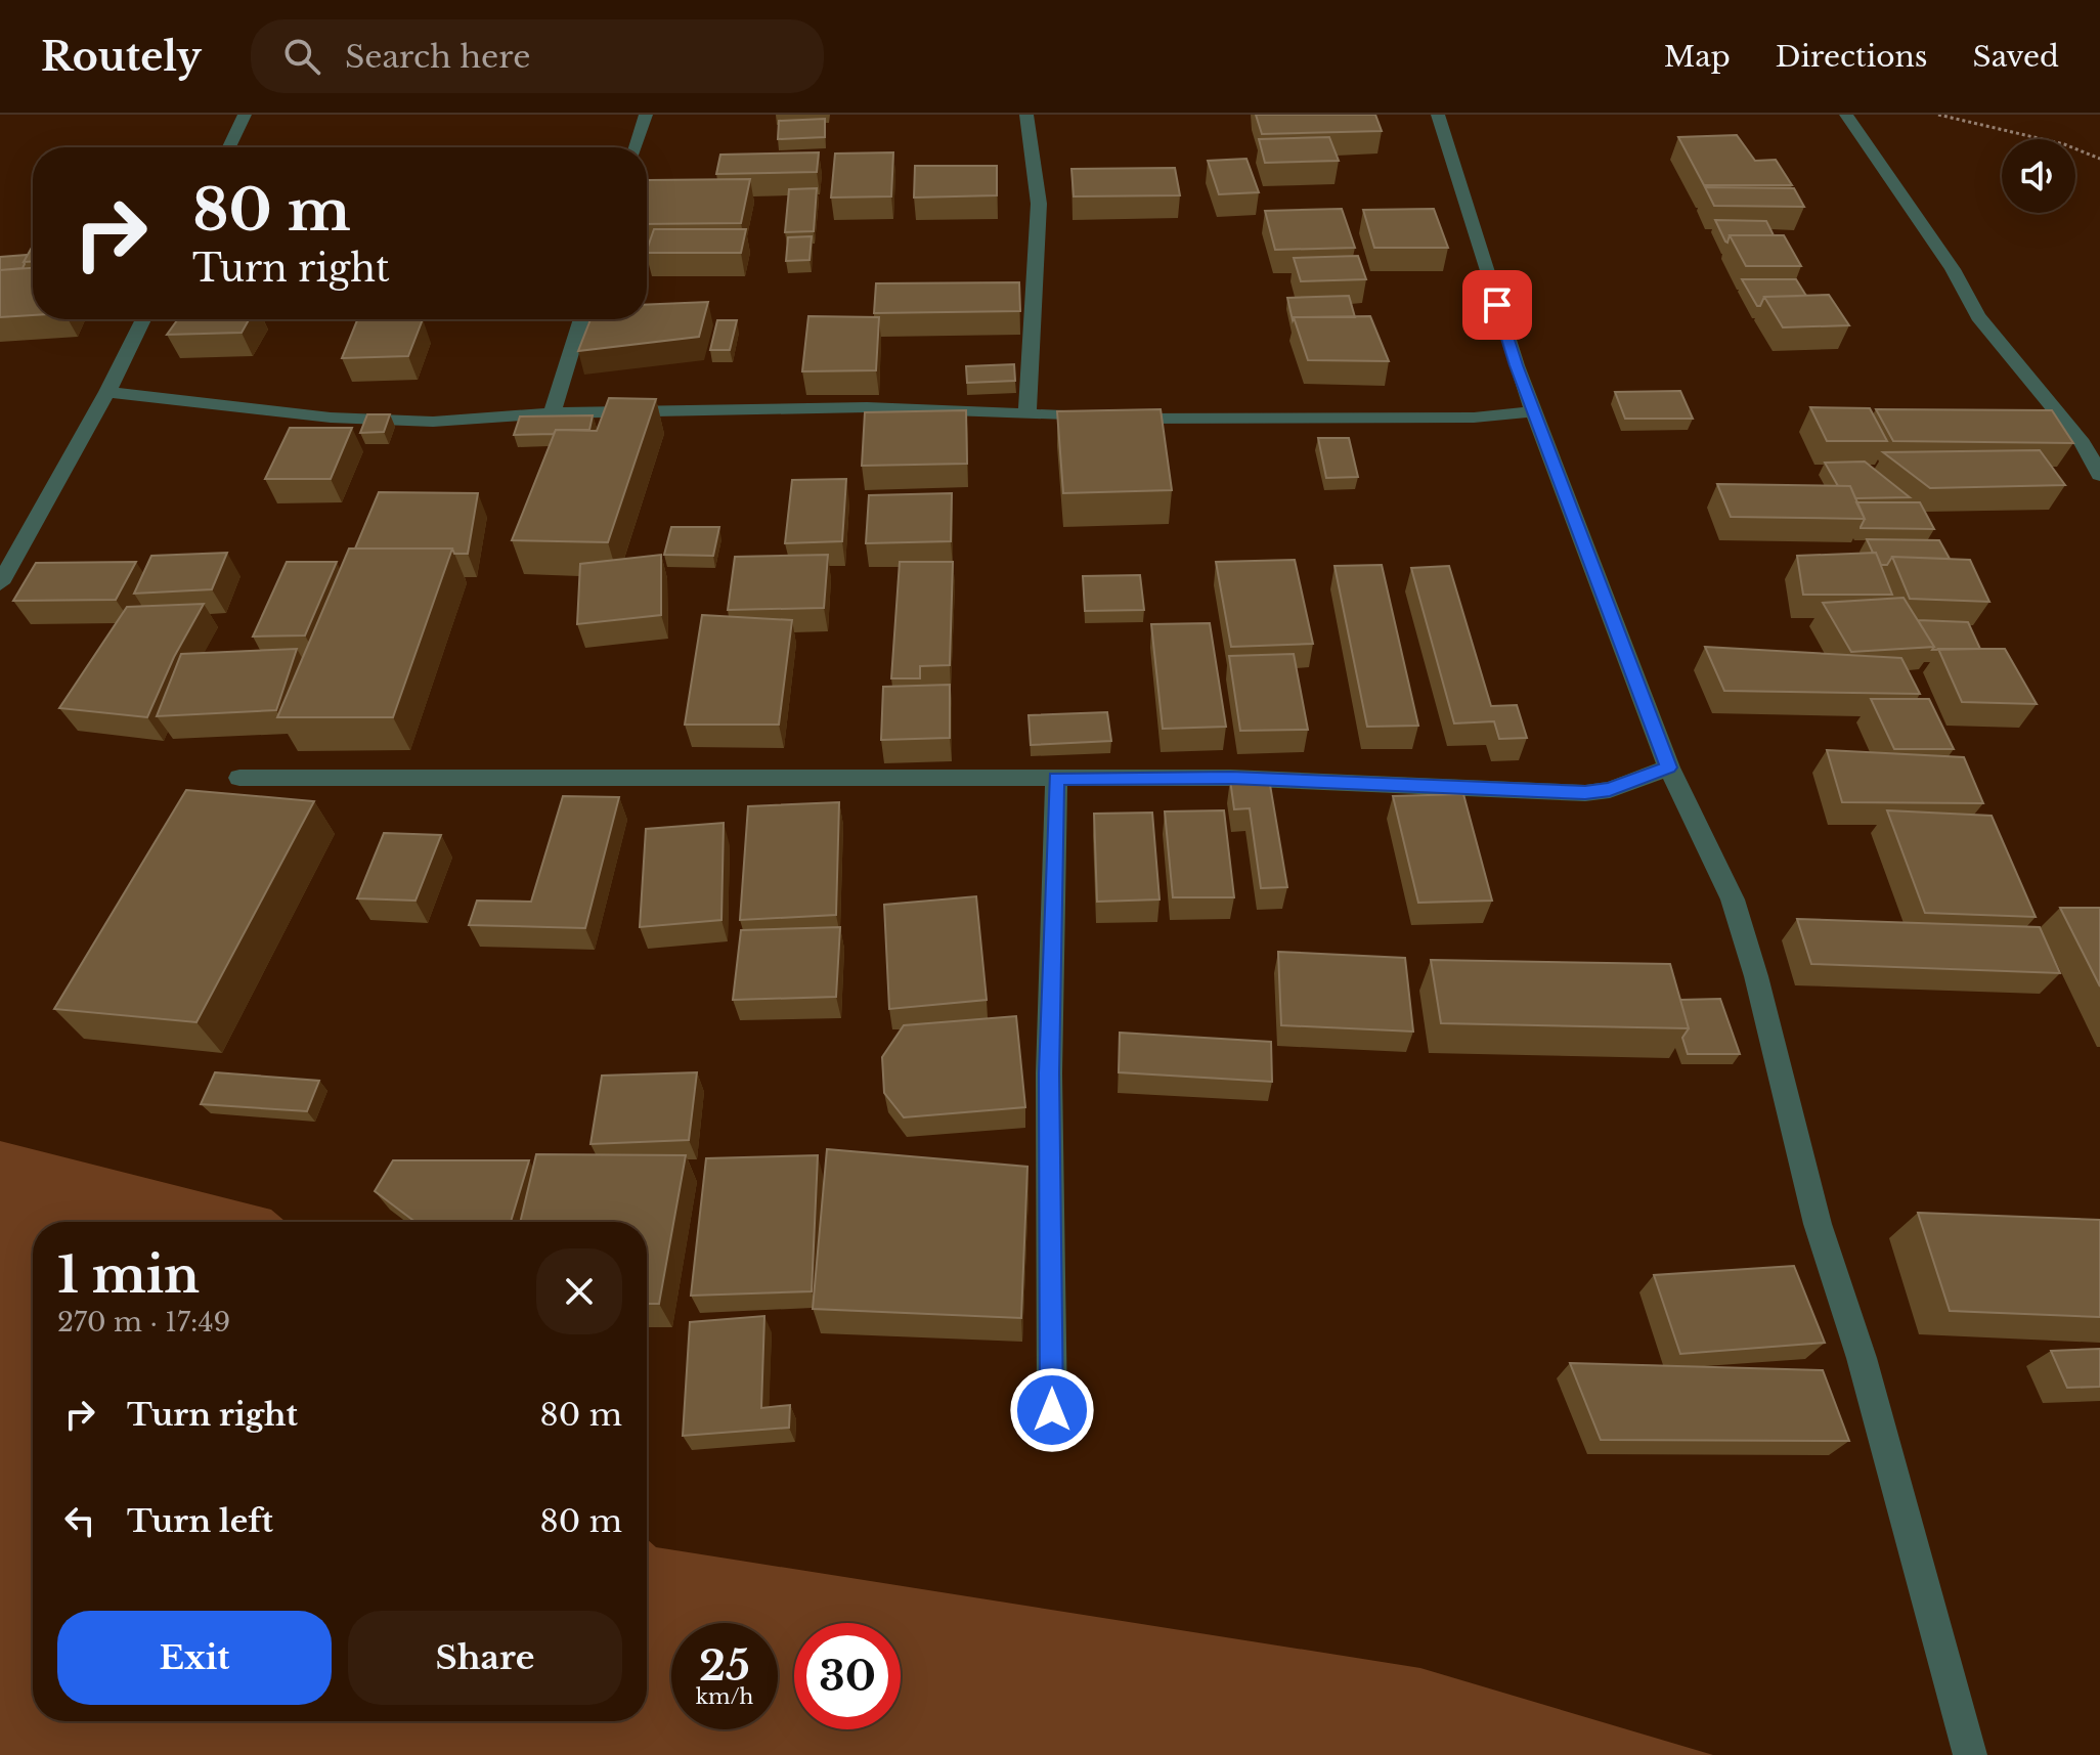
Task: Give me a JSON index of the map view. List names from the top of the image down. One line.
{"page":{"header":"Routely","search":"Search here","nav":["Map","Directions","Saved"],"turn":["80 m","Turn right"],"heading":["1 min","270 m · 17:49"],"list":[{"name":"Turn right","value":"80 m"},{"name":"Turn left","value":"80 m"}],"buttons":["Exit","Share"],"speed":"25 km/h","limit":"30"}}
